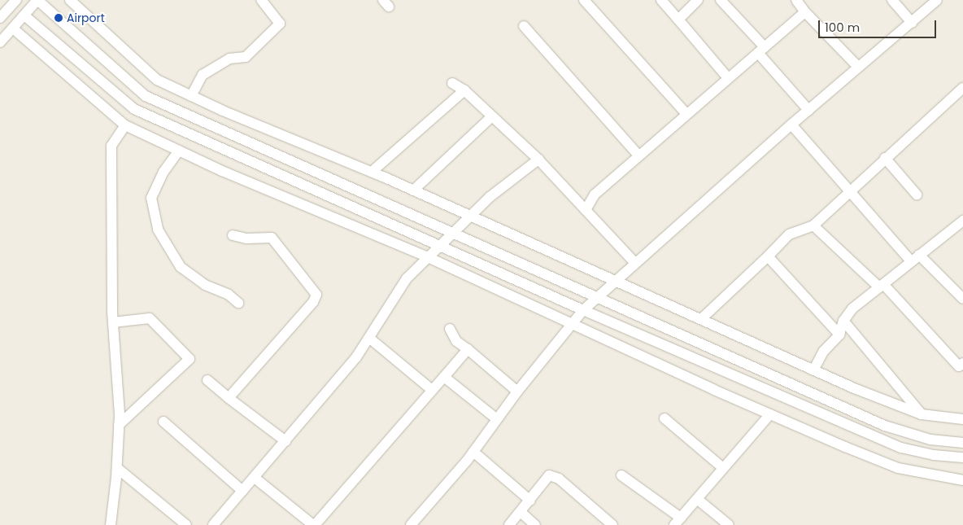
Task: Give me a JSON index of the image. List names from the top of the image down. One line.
{"places":["Airport"],"scale_bar":"100 m"}
